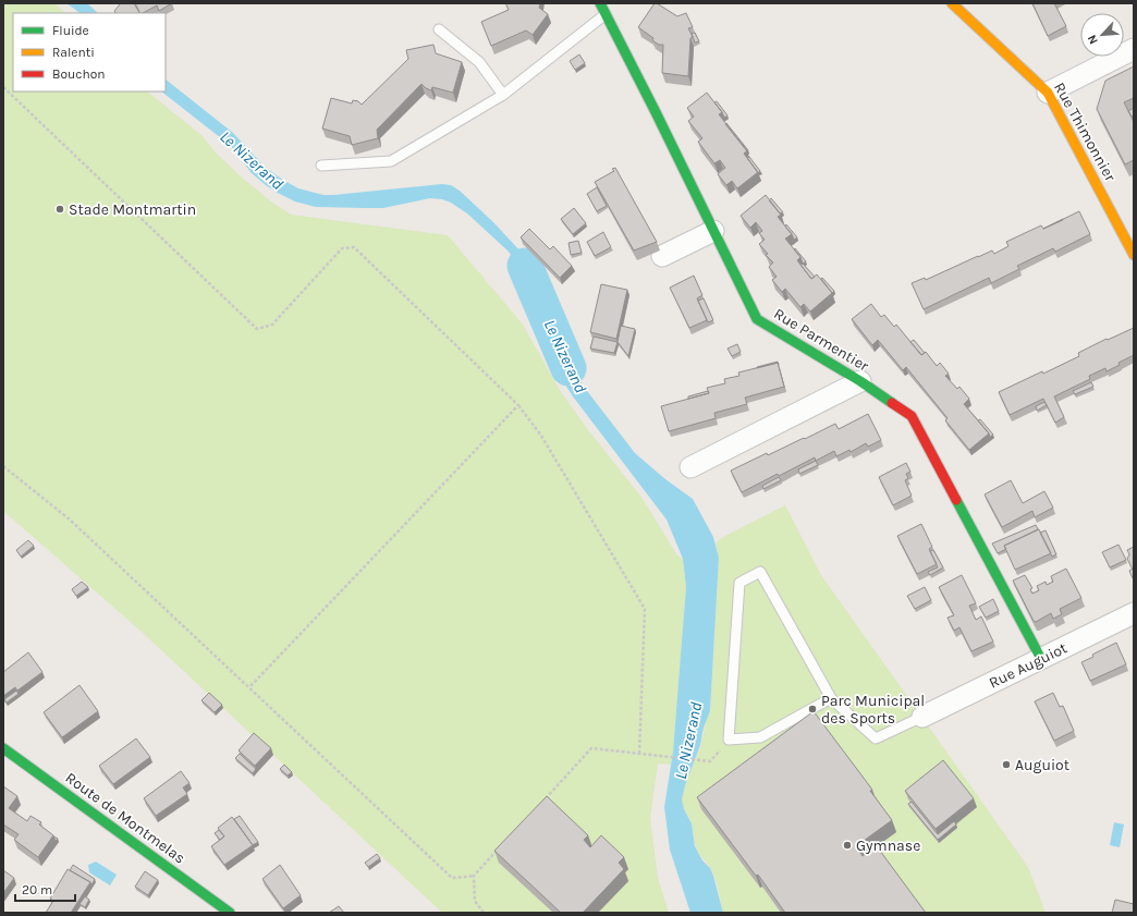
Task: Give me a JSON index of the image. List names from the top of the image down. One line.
{"streets":{"street":["Rue Thimonnier","Rue Parmentier","Rue Auguiot","Route de Montmelas"]},"crossings":[["Rue Parmentier","Rue Auguiot"]],"water":["Le Nizerand"],"places":["Stade Montmartin","Parc Municipal des Sports","Auguiot","Gymnase"],"legend":["Fluide","Ralenti","Bouchon"],"scale_bar":"20 m","north":"bottom left"}
